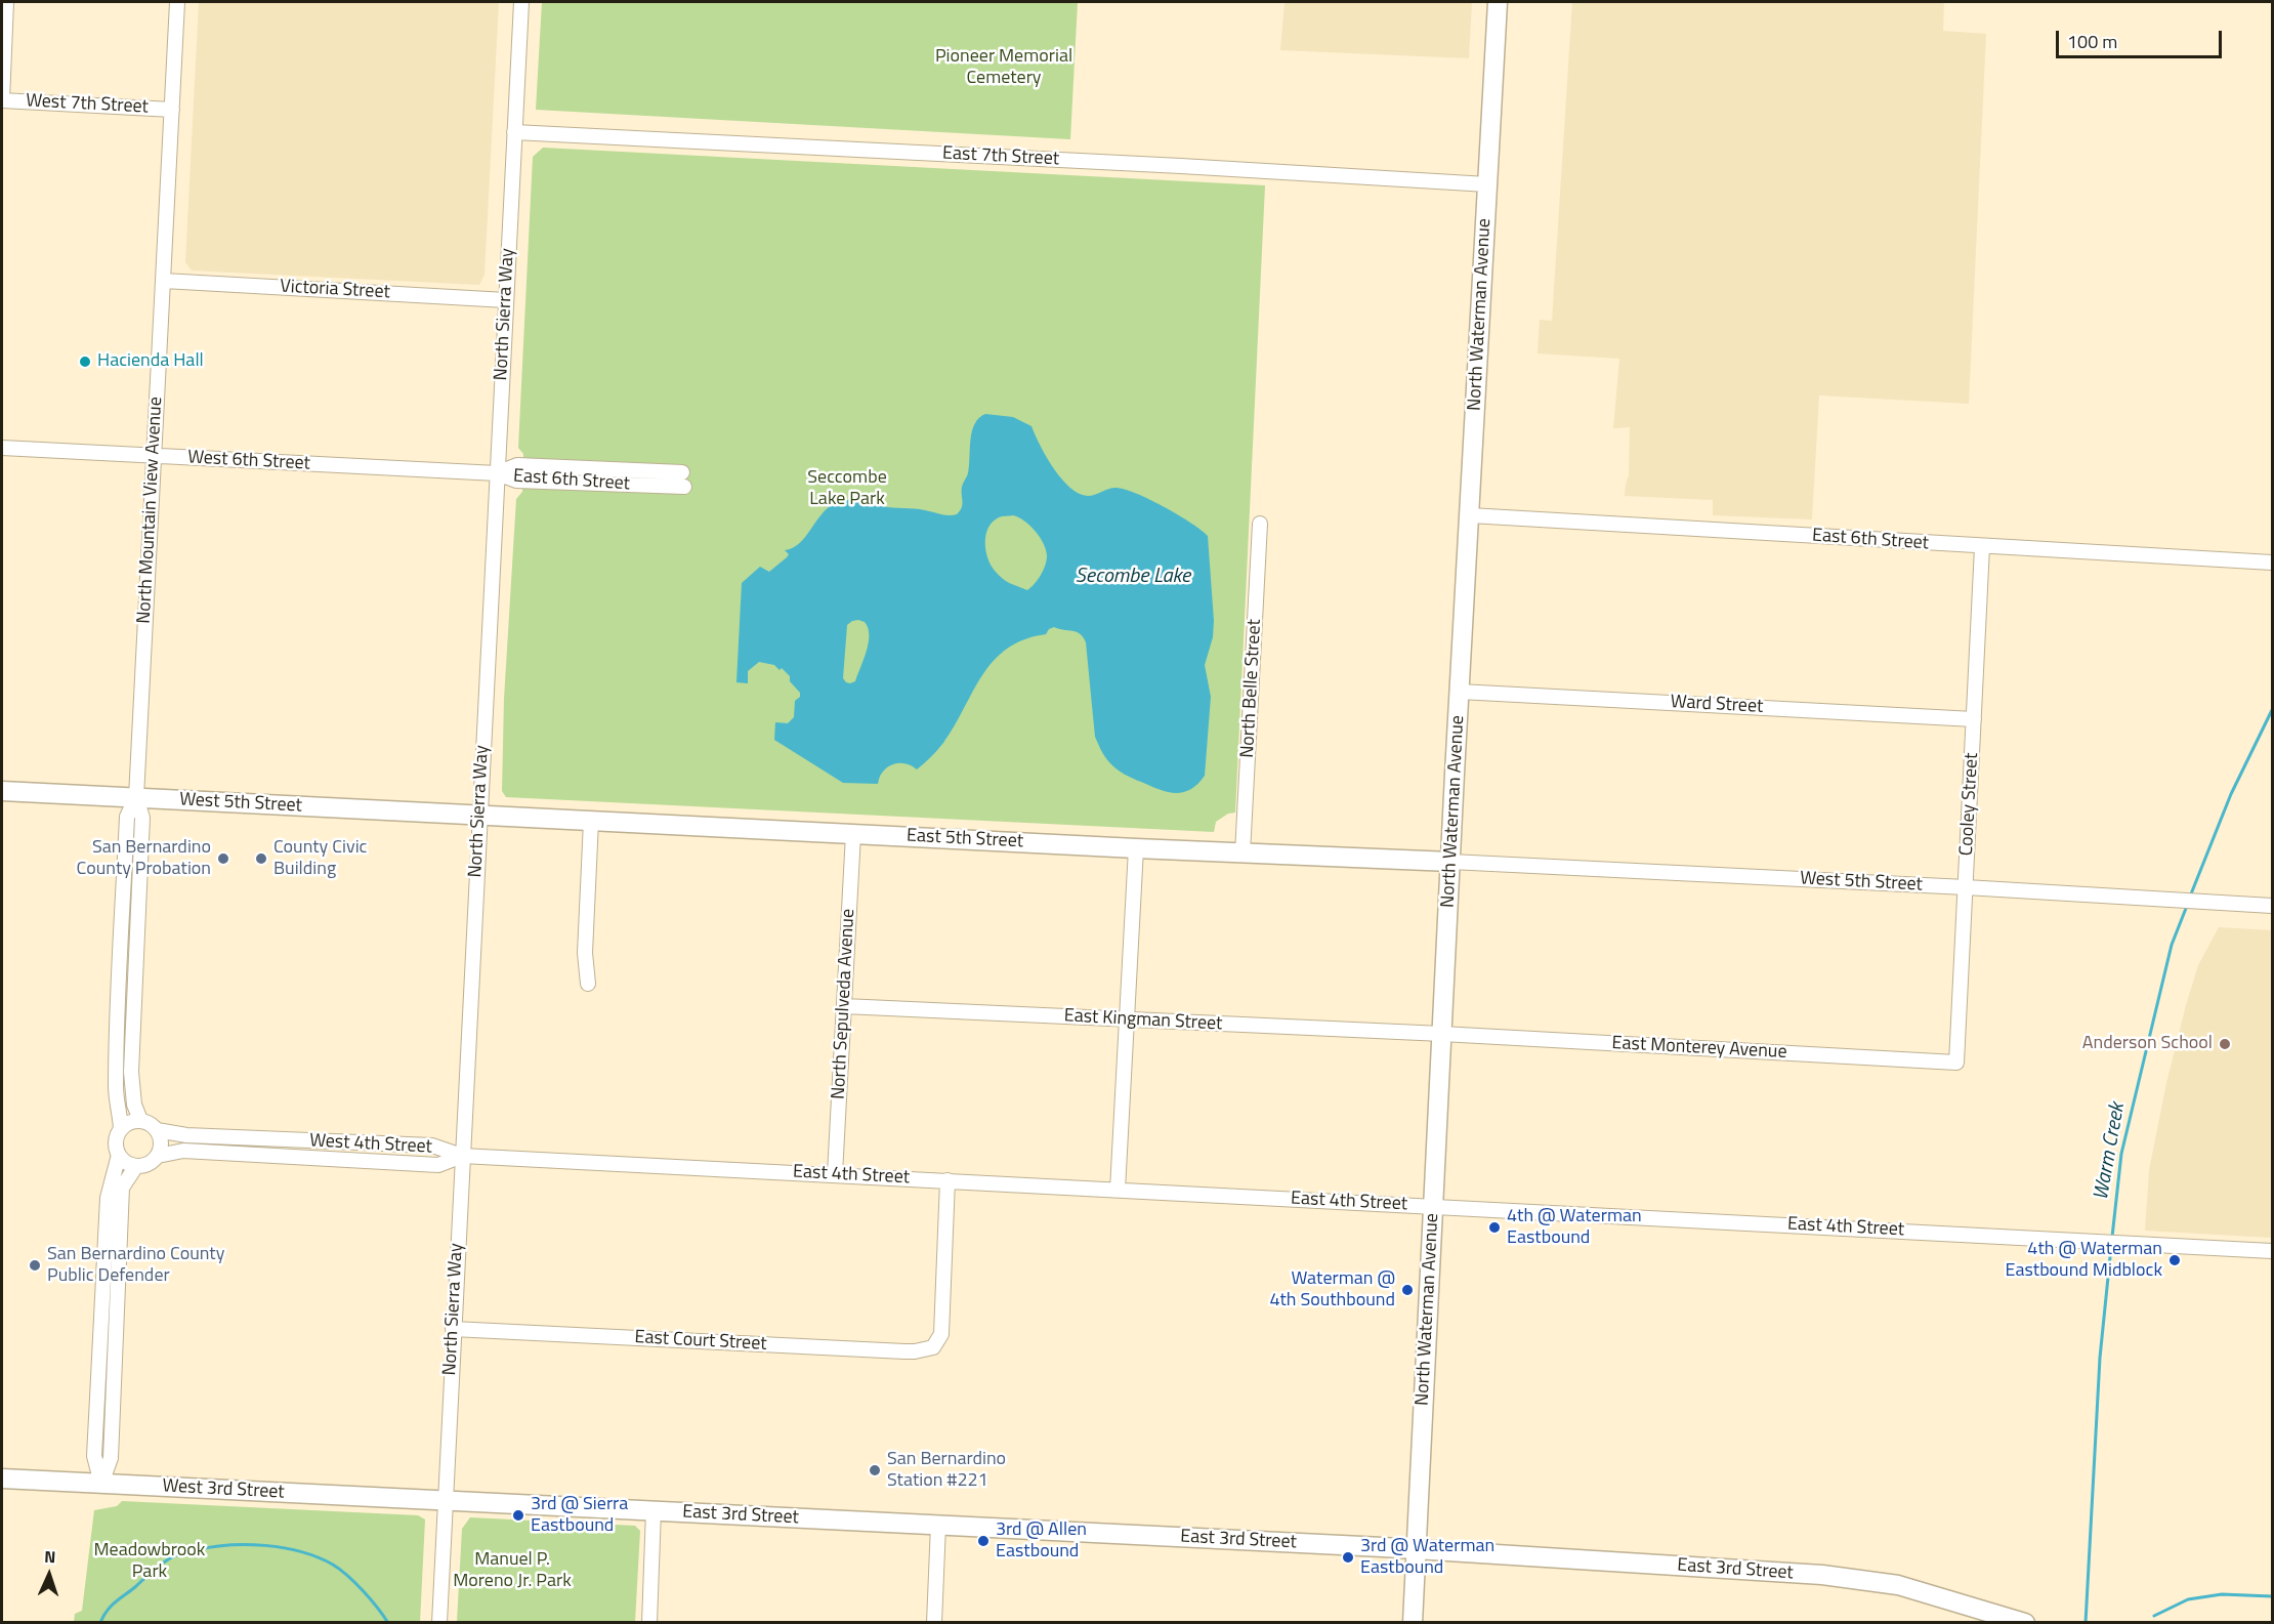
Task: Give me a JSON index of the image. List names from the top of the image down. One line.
{"streets":{"main road":["North Waterman Avenue","West 5th Street","East 5th Street","West 3rd Street","East 3rd Street"],"street":["West 7th Street","East 7th Street","Victoria Street","North Sierra Way","West 6th Street","East 6th Street","North Mountain View Avenue","North Belle Street","Ward Street","Cooley Street","North Sepulveda Avenue","East Kingman Street","East Monterey Avenue","West 4th Street","East 4th Street","East Court Street"]},"crossings":[["West 7th Street","North Mountain View Avenue"],["East 7th Street","North Sierra Way"],["East 7th Street","North Waterman Avenue"],["Victoria Street","North Sierra Way"],["Victoria Street","North Mountain View Avenue"],["North Sierra Way","West 6th Street"],["North Sierra Way","East 6th Street"],["North Sierra Way","West 5th Street"],["North Sierra Way","East 5th Street"],["North Sierra Way","West 4th Street"],["North Sierra Way","East 4th Street"],["North Sierra Way","East Court Street"],["North Sierra Way","West 3rd Street"],["North Sierra Way","East 3rd Street"],["North Waterman Avenue","East 6th Street"],["North Waterman Avenue","Ward Street"],["North Waterman Avenue","West 5th Street"],["North Waterman Avenue","East 5th Street"],["North Waterman Avenue","East Kingman Street"],["North Waterman Avenue","East Monterey Avenue"],["North Waterman Avenue","East 4th Street"],["North Waterman Avenue","East 3rd Street"],["West 6th Street","East 6th Street"],["West 6th Street","North Mountain View Avenue"],["East 6th Street","Cooley Street"],["North Mountain View Avenue","West 5th Street"],["North Mountain View Avenue","West 4th Street"],["North Belle Street","East 5th Street"],["Ward Street","Cooley Street"],["West 5th Street","Cooley Street"],["West 5th Street","East 5th Street"],["Cooley Street","East Monterey Avenue"],["East 5th Street","North Sepulveda Avenue"],["North Sepulveda Avenue","East Kingman Street"],["North Sepulveda Avenue","East 4th Street"],["East Kingman Street","East Monterey Avenue"],["West 4th Street","East 4th Street"],["East 4th Street","East Court Street"],["West 3rd Street","East 3rd Street"]],"water":["Secombe Lake","Warm Creek"],"parks":["Pioneer Memorial Cemetery","Seccombe Lake Park","Meadowbrook Park","Manuel P. Moreno Jr. Park"],"places":["Hacienda Hall","San Bernardino County Probation","County Civic Building","Anderson School","4th @ Waterman Eastbound","4th @ Waterman Eastbound Midblock","San Bernardino County Public Defender","Waterman @ 4th Southbound","San Bernardino Station #221","3rd @ Sierra Eastbound","3rd @ Allen Eastbound","3rd @ Waterman Eastbound"],"scale_bar":"100 m","north":"top"}
